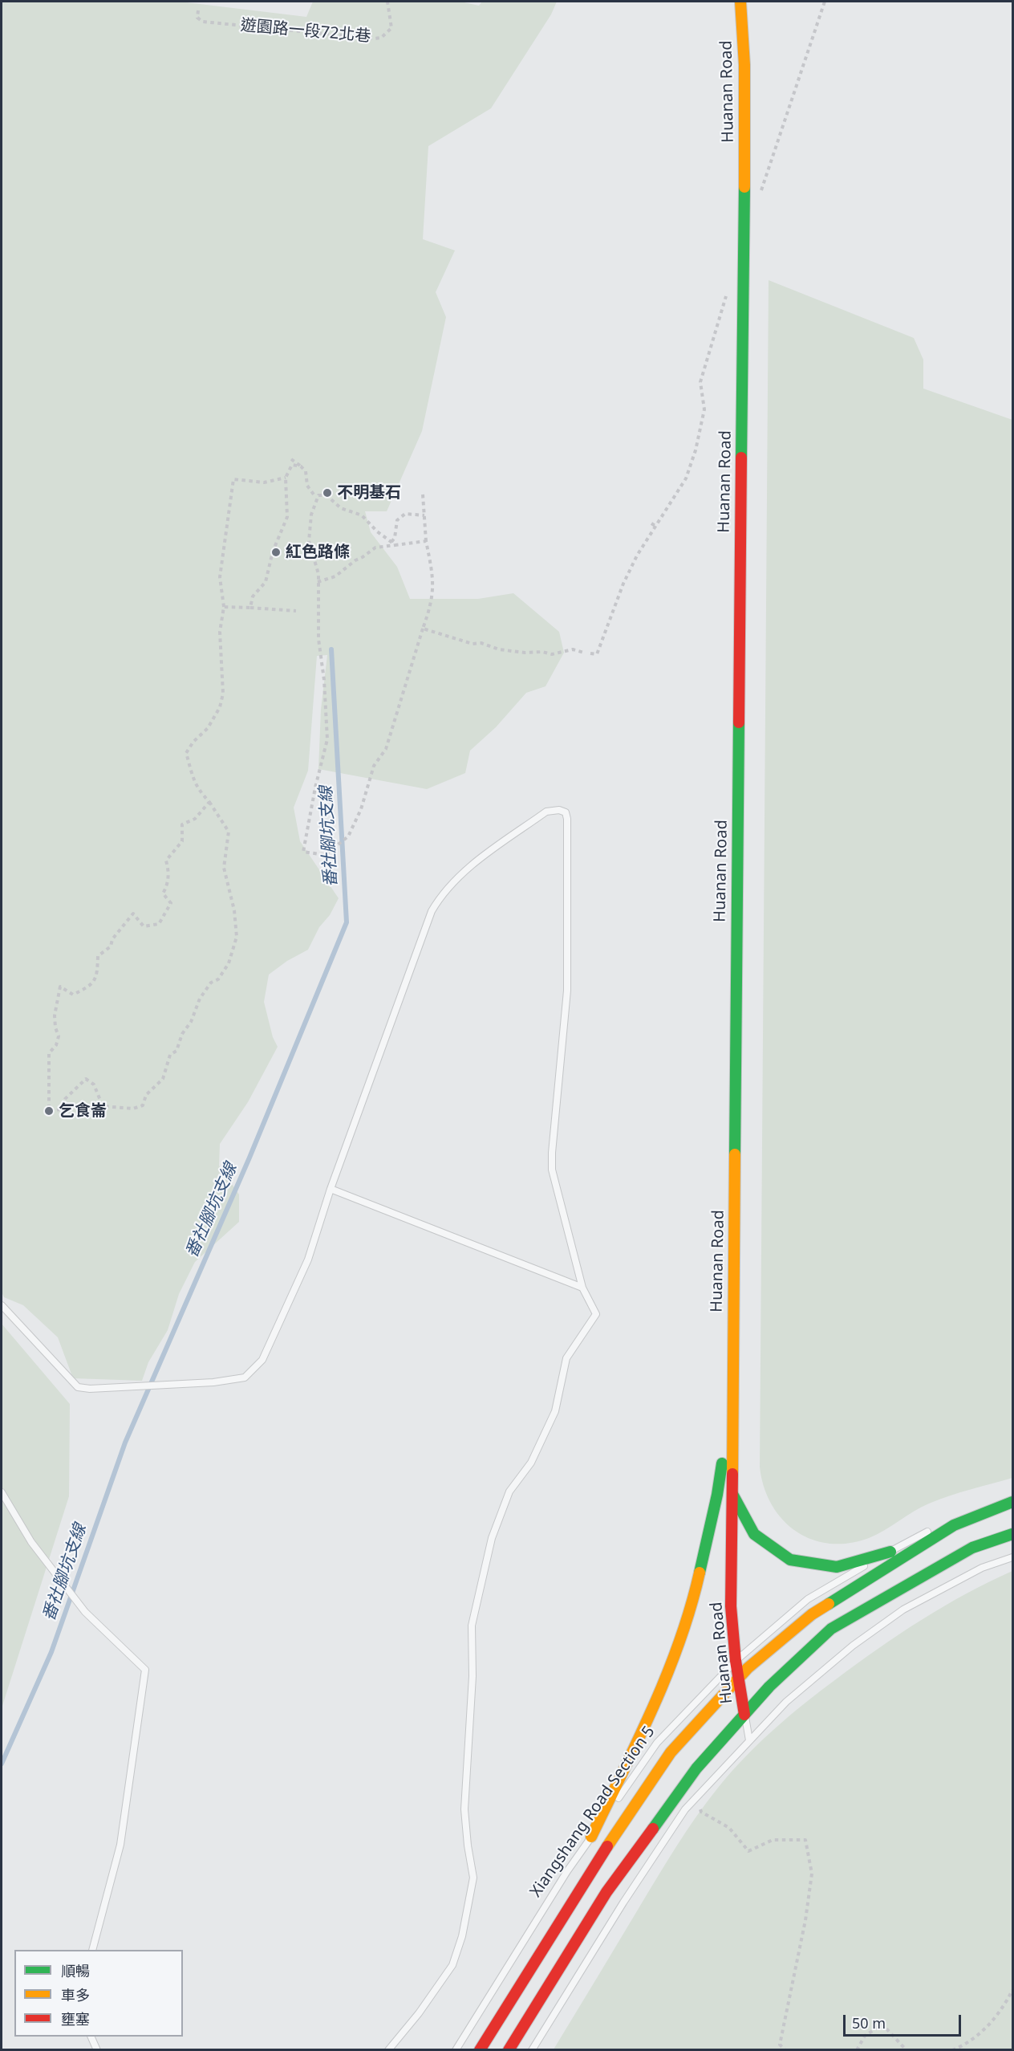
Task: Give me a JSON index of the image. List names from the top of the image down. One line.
{"streets":{"street":["Huanan Road","Xiangshang Road Section 5"],"path":["遊園路一段72北巷"]},"crossings":[["Huanan Road","Xiangshang Road Section 5"]],"water":["番社腳坑支線"],"places":["不明基石","紅色路條","乞食崙"],"legend":["順暢","車多","壅塞"],"scale_bar":"50 m"}
